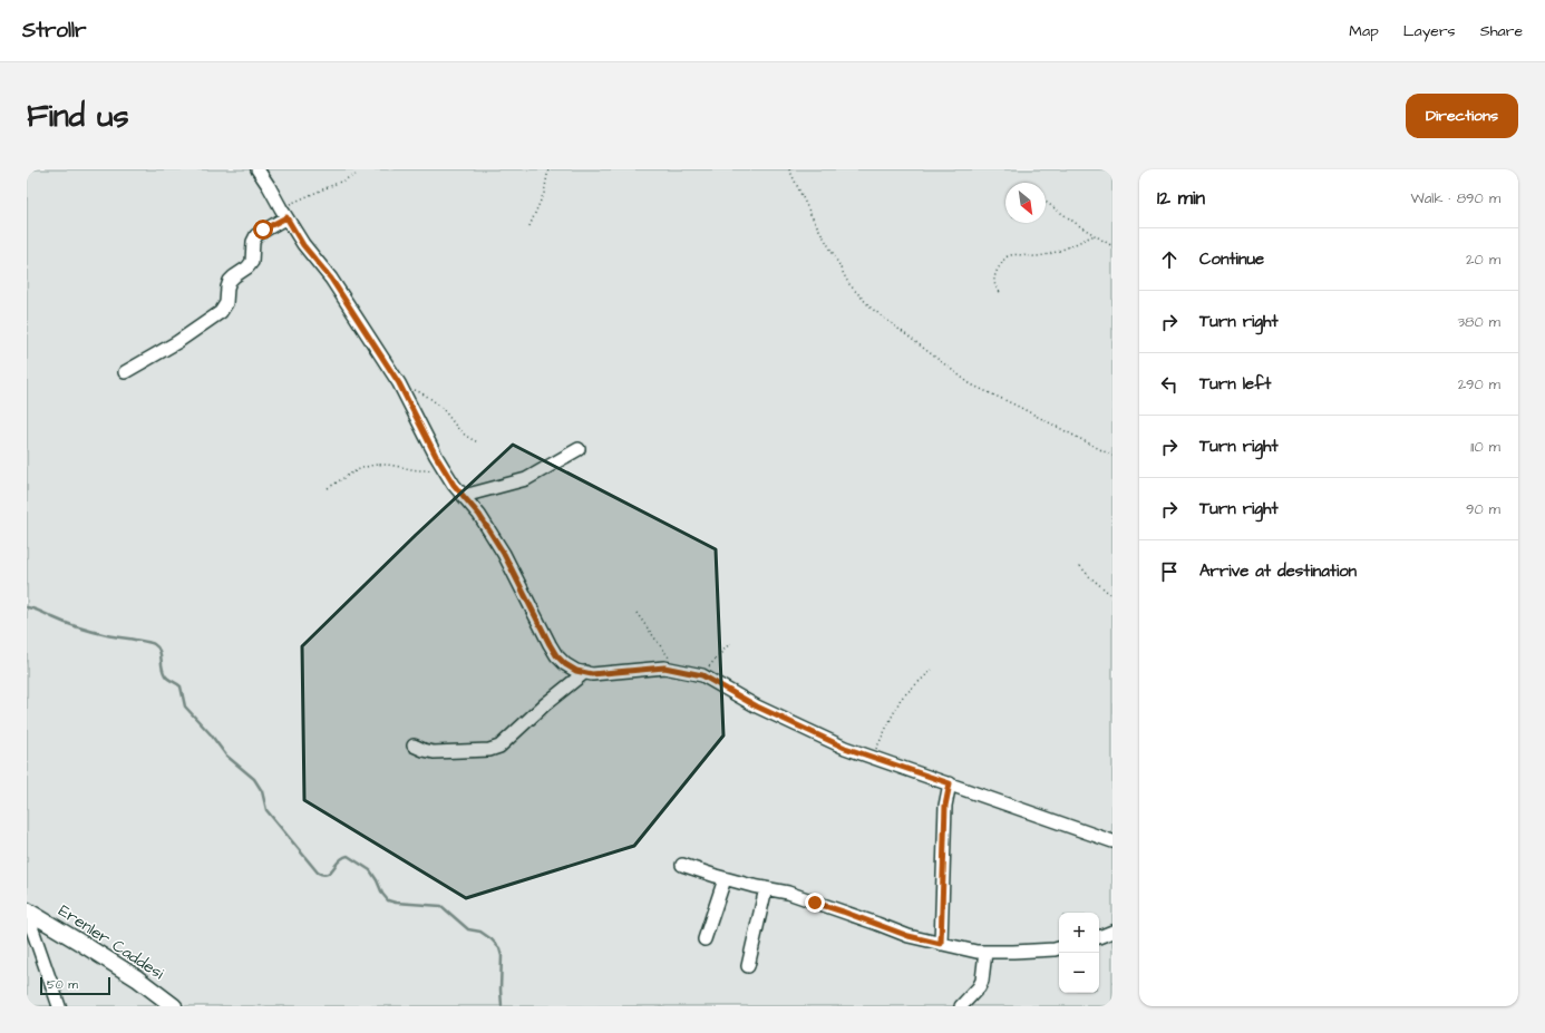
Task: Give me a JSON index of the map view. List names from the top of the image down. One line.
{"streets":{"main road":["Erenler Caddesi"]},"scale_bar":"50 m","north":"bottom right","page":{"header":"Strollr","nav":["Map","Layers","Share"],"buttons":"Directions","title":"Find us","heading":["12 min","Walk · 890 m"],"list":[["Continue","20 m"],["Turn right","380 m"],["Turn left","290 m"],["Turn right","110 m"],["Turn right","90 m"],"Arrive at destination"],"map_buttons":["+","−"],"scale":"50 m"}}
